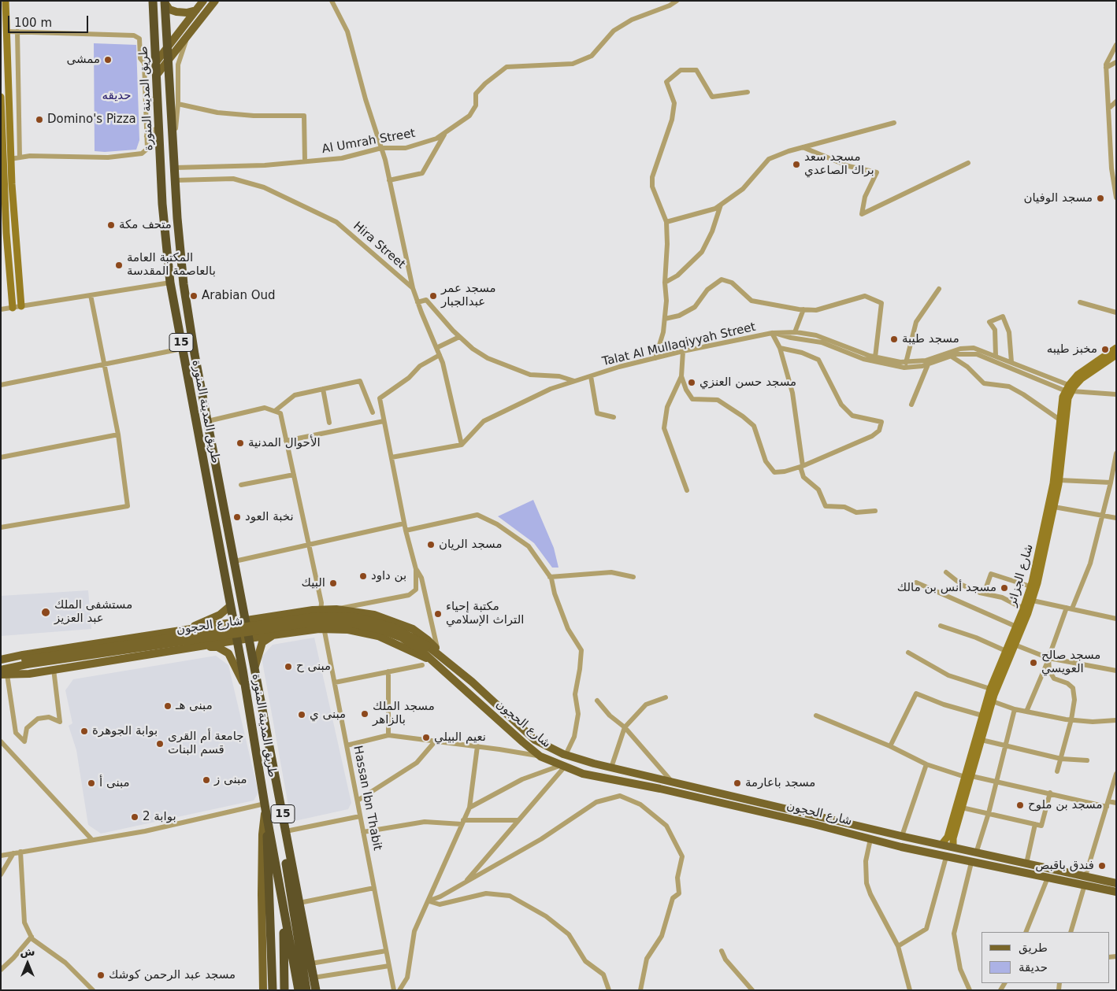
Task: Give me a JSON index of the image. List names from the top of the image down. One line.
{"streets":{"highway":["طريق المدينة المنورة","15"],"main road":["شارع الحجون"],"street":["Al Umrah Street","Hira Street","Talat Al Mullaqiyyah Street","شارع الجزائر","Hassan Ibn Thabit"]},"crossings":[["طريق المدينة المنورة","Al Umrah Street"],["طريق المدينة المنورة","Hira Street"],["Talat Al Mullaqiyyah Street","شارع الجزائر"],["شارع الجزائر","شارع الحجون"]],"parks":["حديقه"],"places":["ممشى","Domino's Pizza","مسجد سعد براك الصاعدي","مسجد الوفيان","متحف مكة","المكتبة العامة بالعاصمة المقدسة","Arabian Oud","مسجد عمر عبدالجبار","مسجد طيبة","مخبز طيبه","مسجد حسن العنزي","الأحوال المدنية","نخبة العود","مسجد الريان","بن داود","البيك","مسجد أنس بن مالك","مستشفى الملك عبد العزيز","مكتبة إحياء التراث الإسلامي","مسجد صالح العويسي","مبنى ح","مبنى هـ","مسجد الملك بالزاهر","مبنى ي","بوابة الجوهرة","نعيم البيلي","جامعة أم القرى قسم البنات","مبنى ز","مبنى أ","مسجد باعارمة","مسجد بن ملوح","بوابة 2","فندق باقبص","مسجد عبد الرحمن كوشك"],"legend":["طريق","حديقة"],"scale_bar":"100 m","north":"top"}
